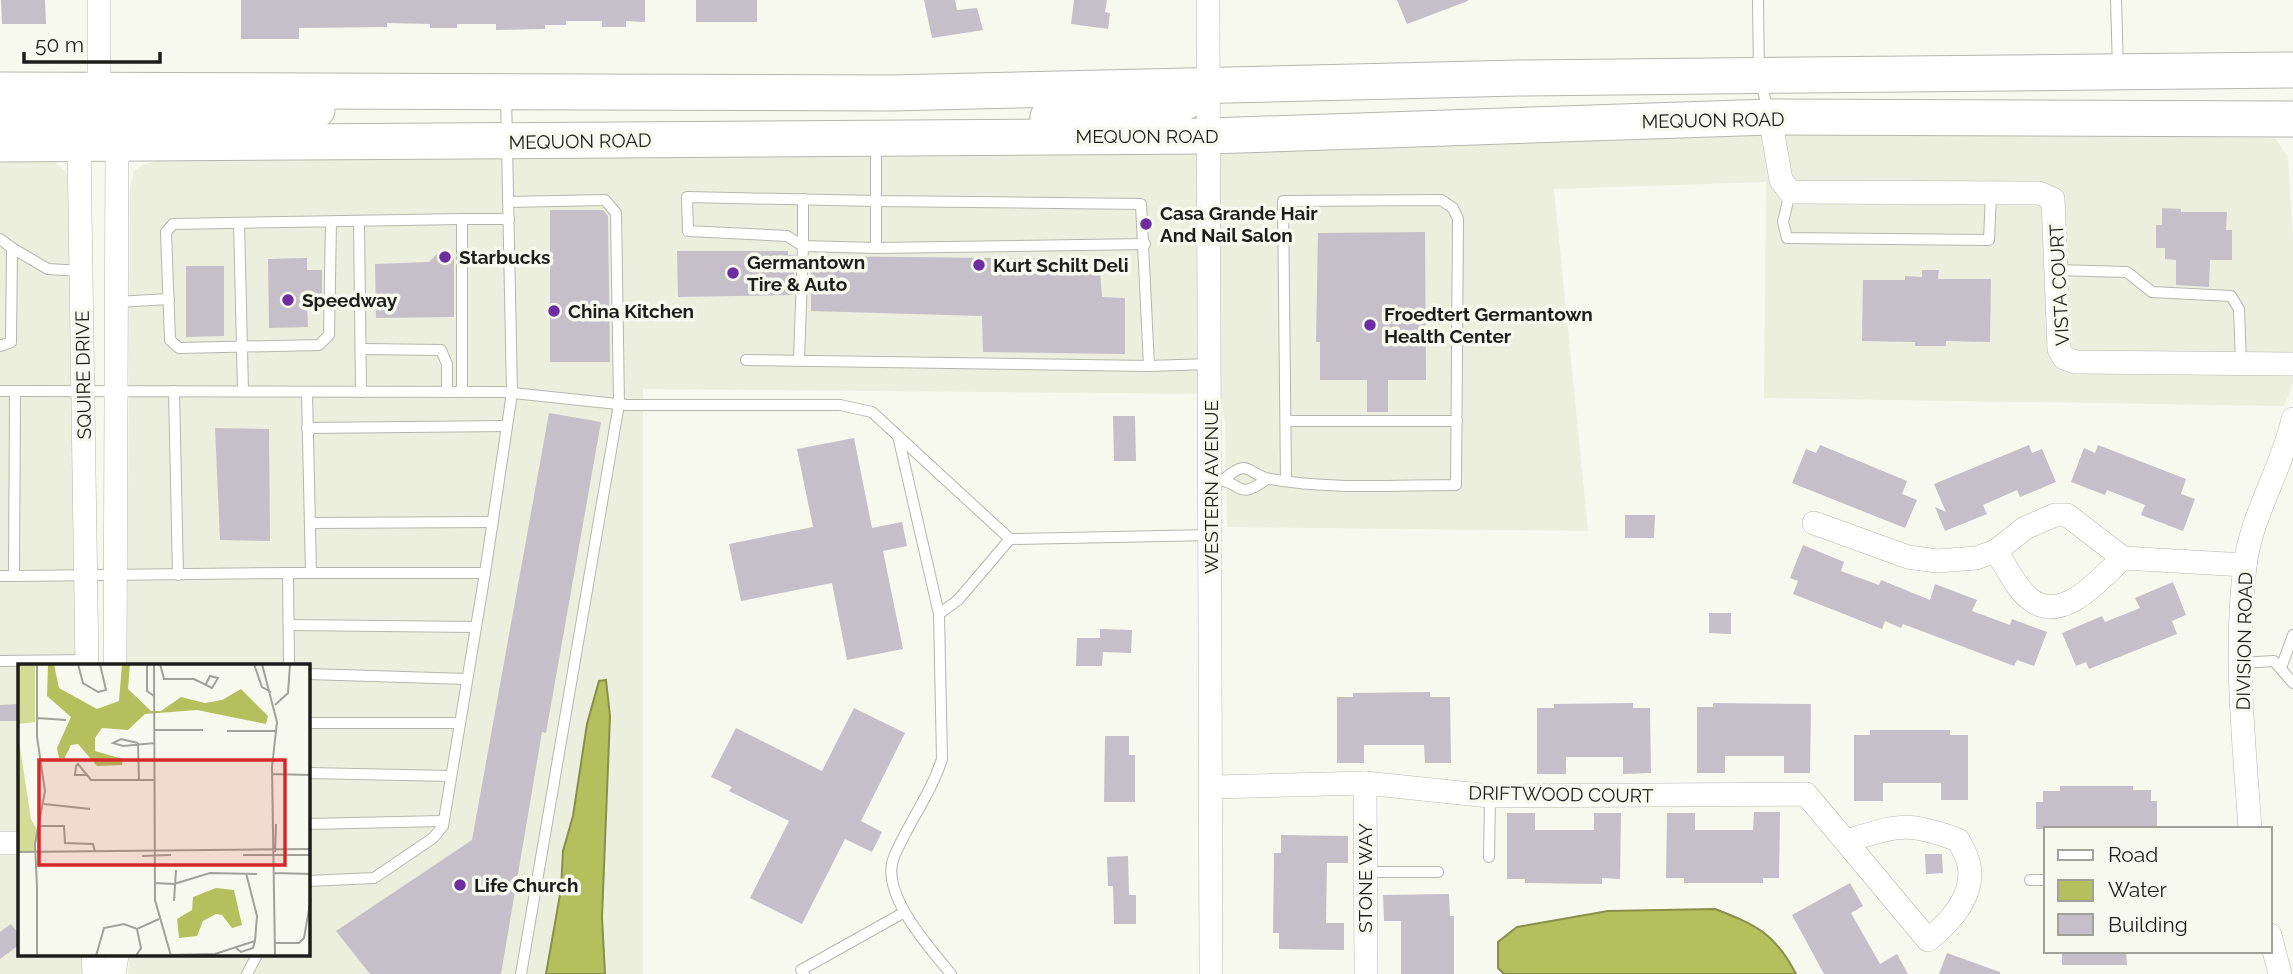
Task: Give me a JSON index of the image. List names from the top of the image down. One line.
{"streets":{"main road":["MEQUON ROAD"],"street":["VISTA COURT","SQUIRE DRIVE","WESTERN AVENUE","DIVISION ROAD","DRIFTWOOD COURT","STONE WAY"]},"crossings":[["MEQUON ROAD","SQUIRE DRIVE"],["MEQUON ROAD","WESTERN AVENUE"],["WESTERN AVENUE","DRIFTWOOD COURT"],["DRIFTWOOD COURT","STONE WAY"]],"places":["Casa Grande Hair And Nail Salon","Starbucks","Kurt Schilt Deli","Germantown Tire & Auto","Speedway","China Kitchen","Froedtert Germantown Health Center","Life Church"],"legend":["Road","Water","Building"],"scale_bar":"50 m"}
